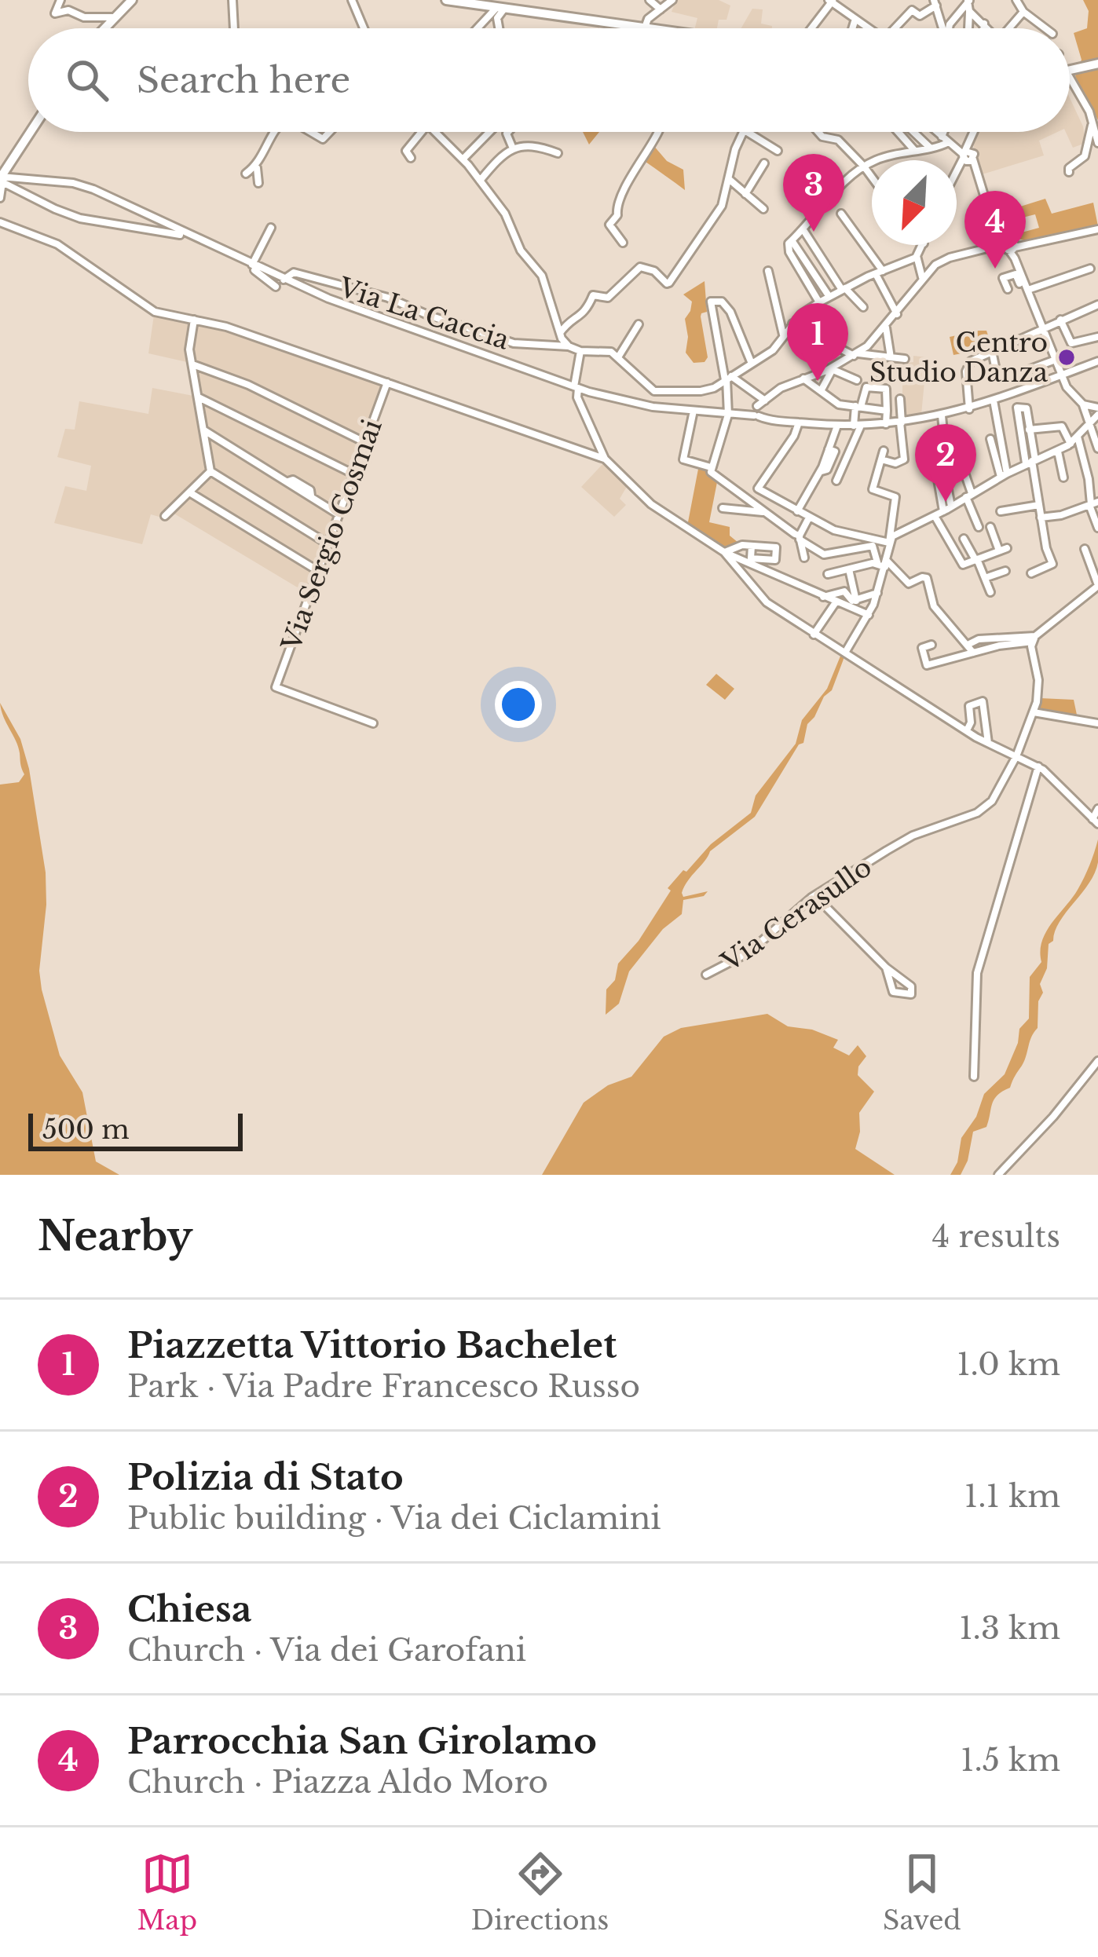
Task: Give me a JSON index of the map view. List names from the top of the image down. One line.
{"streets":{"street":["Via La Caccia","Via Sergio Cosmai","Via Cerasullo"]},"places":["Centro Studio Danza"],"scale_bar":"500 m","north":"bottom left","page":{"search":"Search here","pins":["3","4","1","2"],"scale":"500 m","heading":["Nearby","4 results"],"list":[{"mark":"1","name":"Piazzetta Vittorio Bachelet","note":"Park · Via Padre Francesco Russo","value":"1.0 km"},{"mark":"2","name":"Polizia di Stato","note":"Public building · Via dei Ciclamini","value":"1.1 km"},{"mark":"3","name":"Chiesa","note":"Church · Via dei Garofani","value":"1.3 km"},{"mark":"4","name":"Parrocchia San Girolamo","note":"Church · Piazza Aldo Moro","value":"1.5 km"}],"nav":["Map","Directions","Saved"]}}
